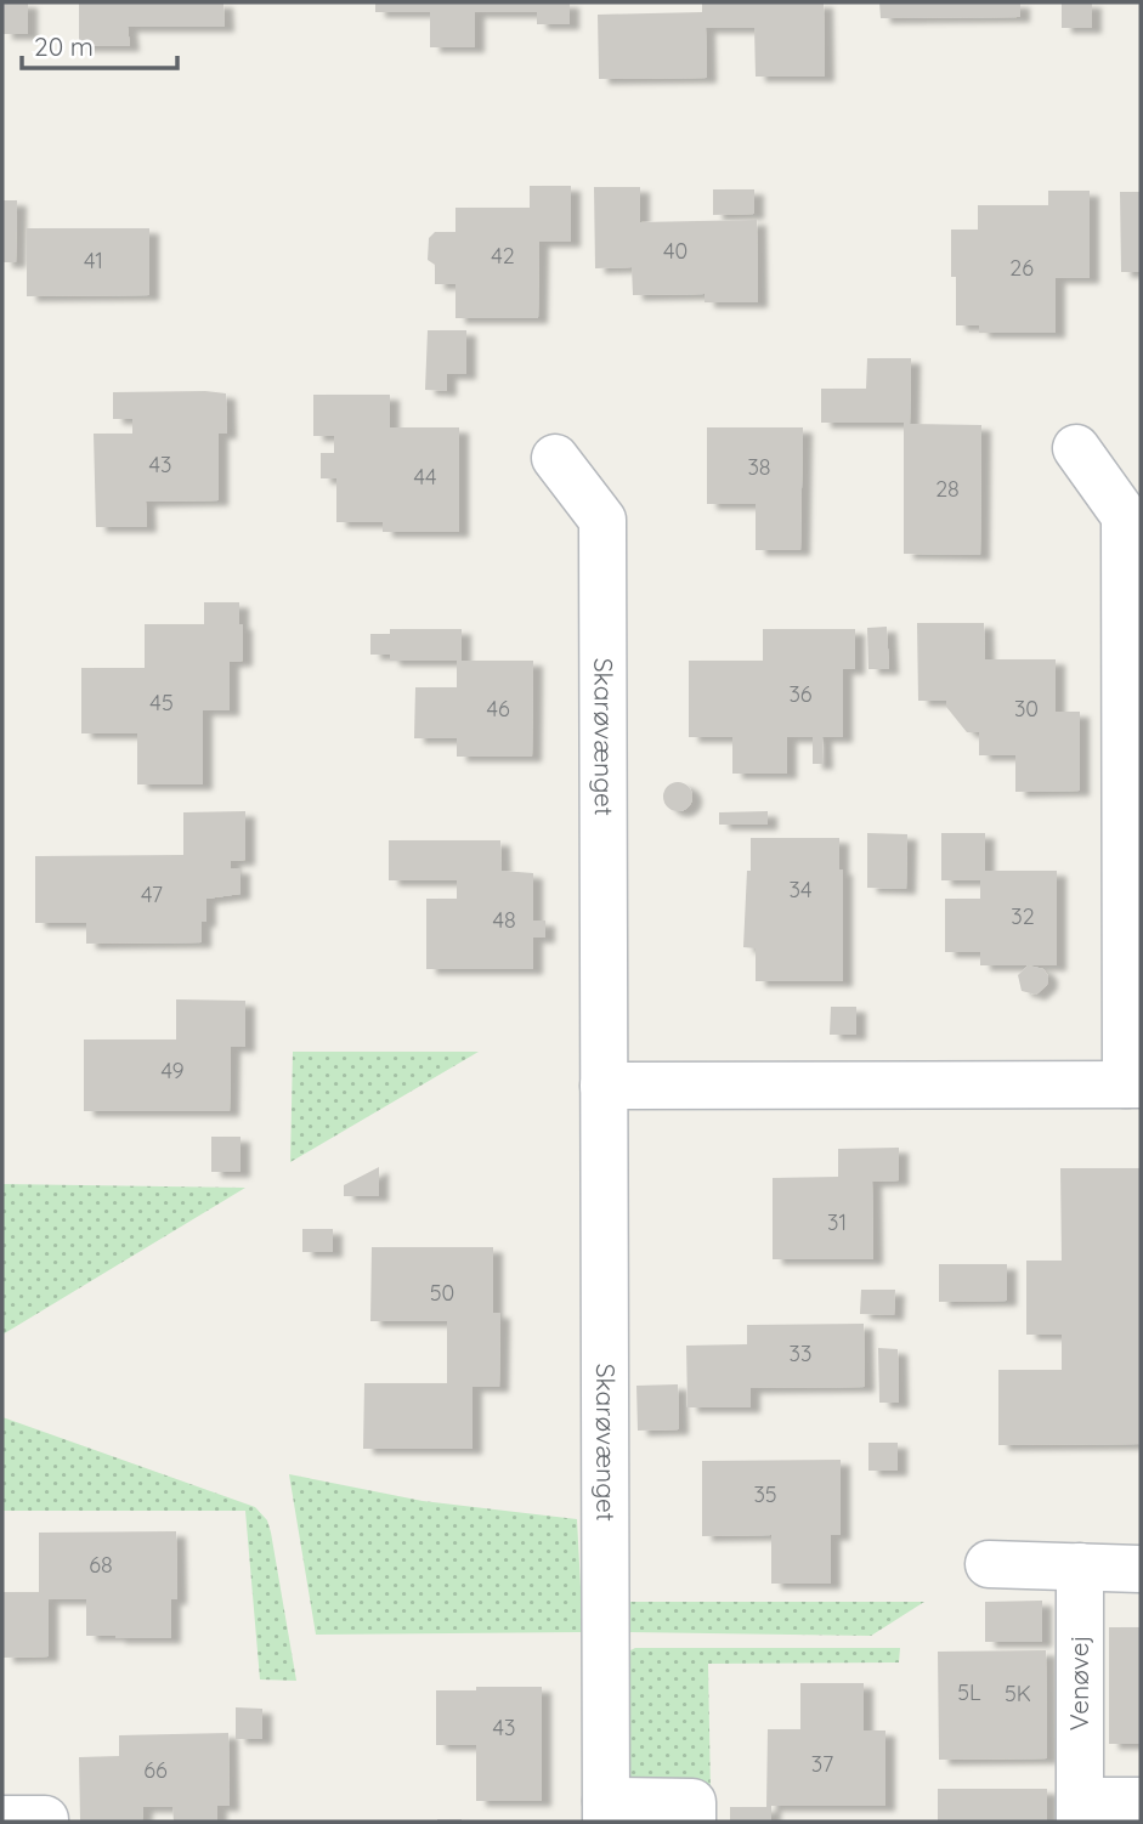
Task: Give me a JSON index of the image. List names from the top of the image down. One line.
{"streets":{"street":["Skarøvænget","Venøvej"]},"house_numbers":["40","42","41","26","43","38","44","28","36","45","46","30","34","47","32","48","49","31","50","33","35","68","5L","5K","43","37","66"],"scale_bar":"20 m"}
